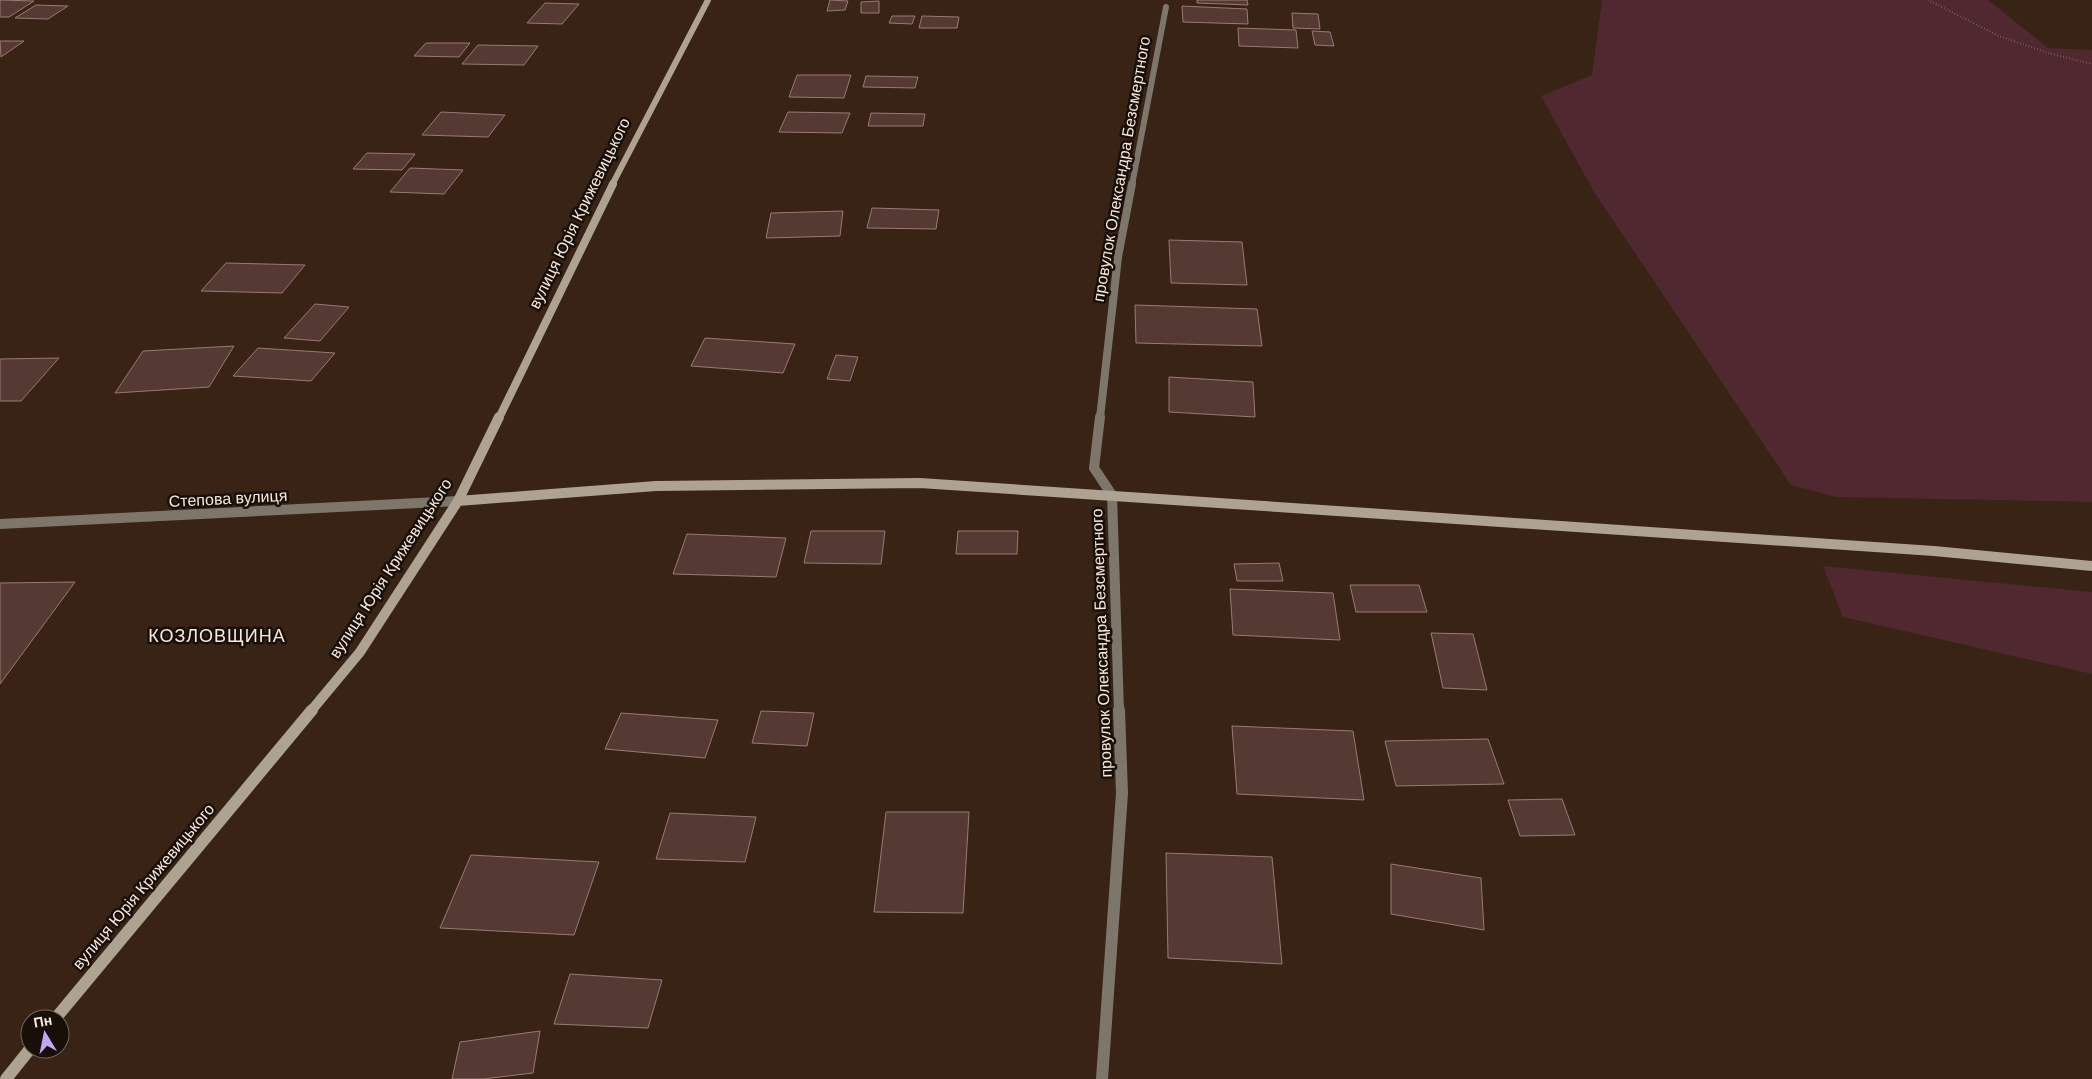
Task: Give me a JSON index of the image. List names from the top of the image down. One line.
{"streets":{"street":["провулок Олександра Безсмертного","вулиця Юрія Крижевицького","Степова вулиця"]},"crossings":[["вулиця Юрія Крижевицького","Степова вулиця"]],"districts":["КОЗЛОВЩИНА"],"north":"top"}
